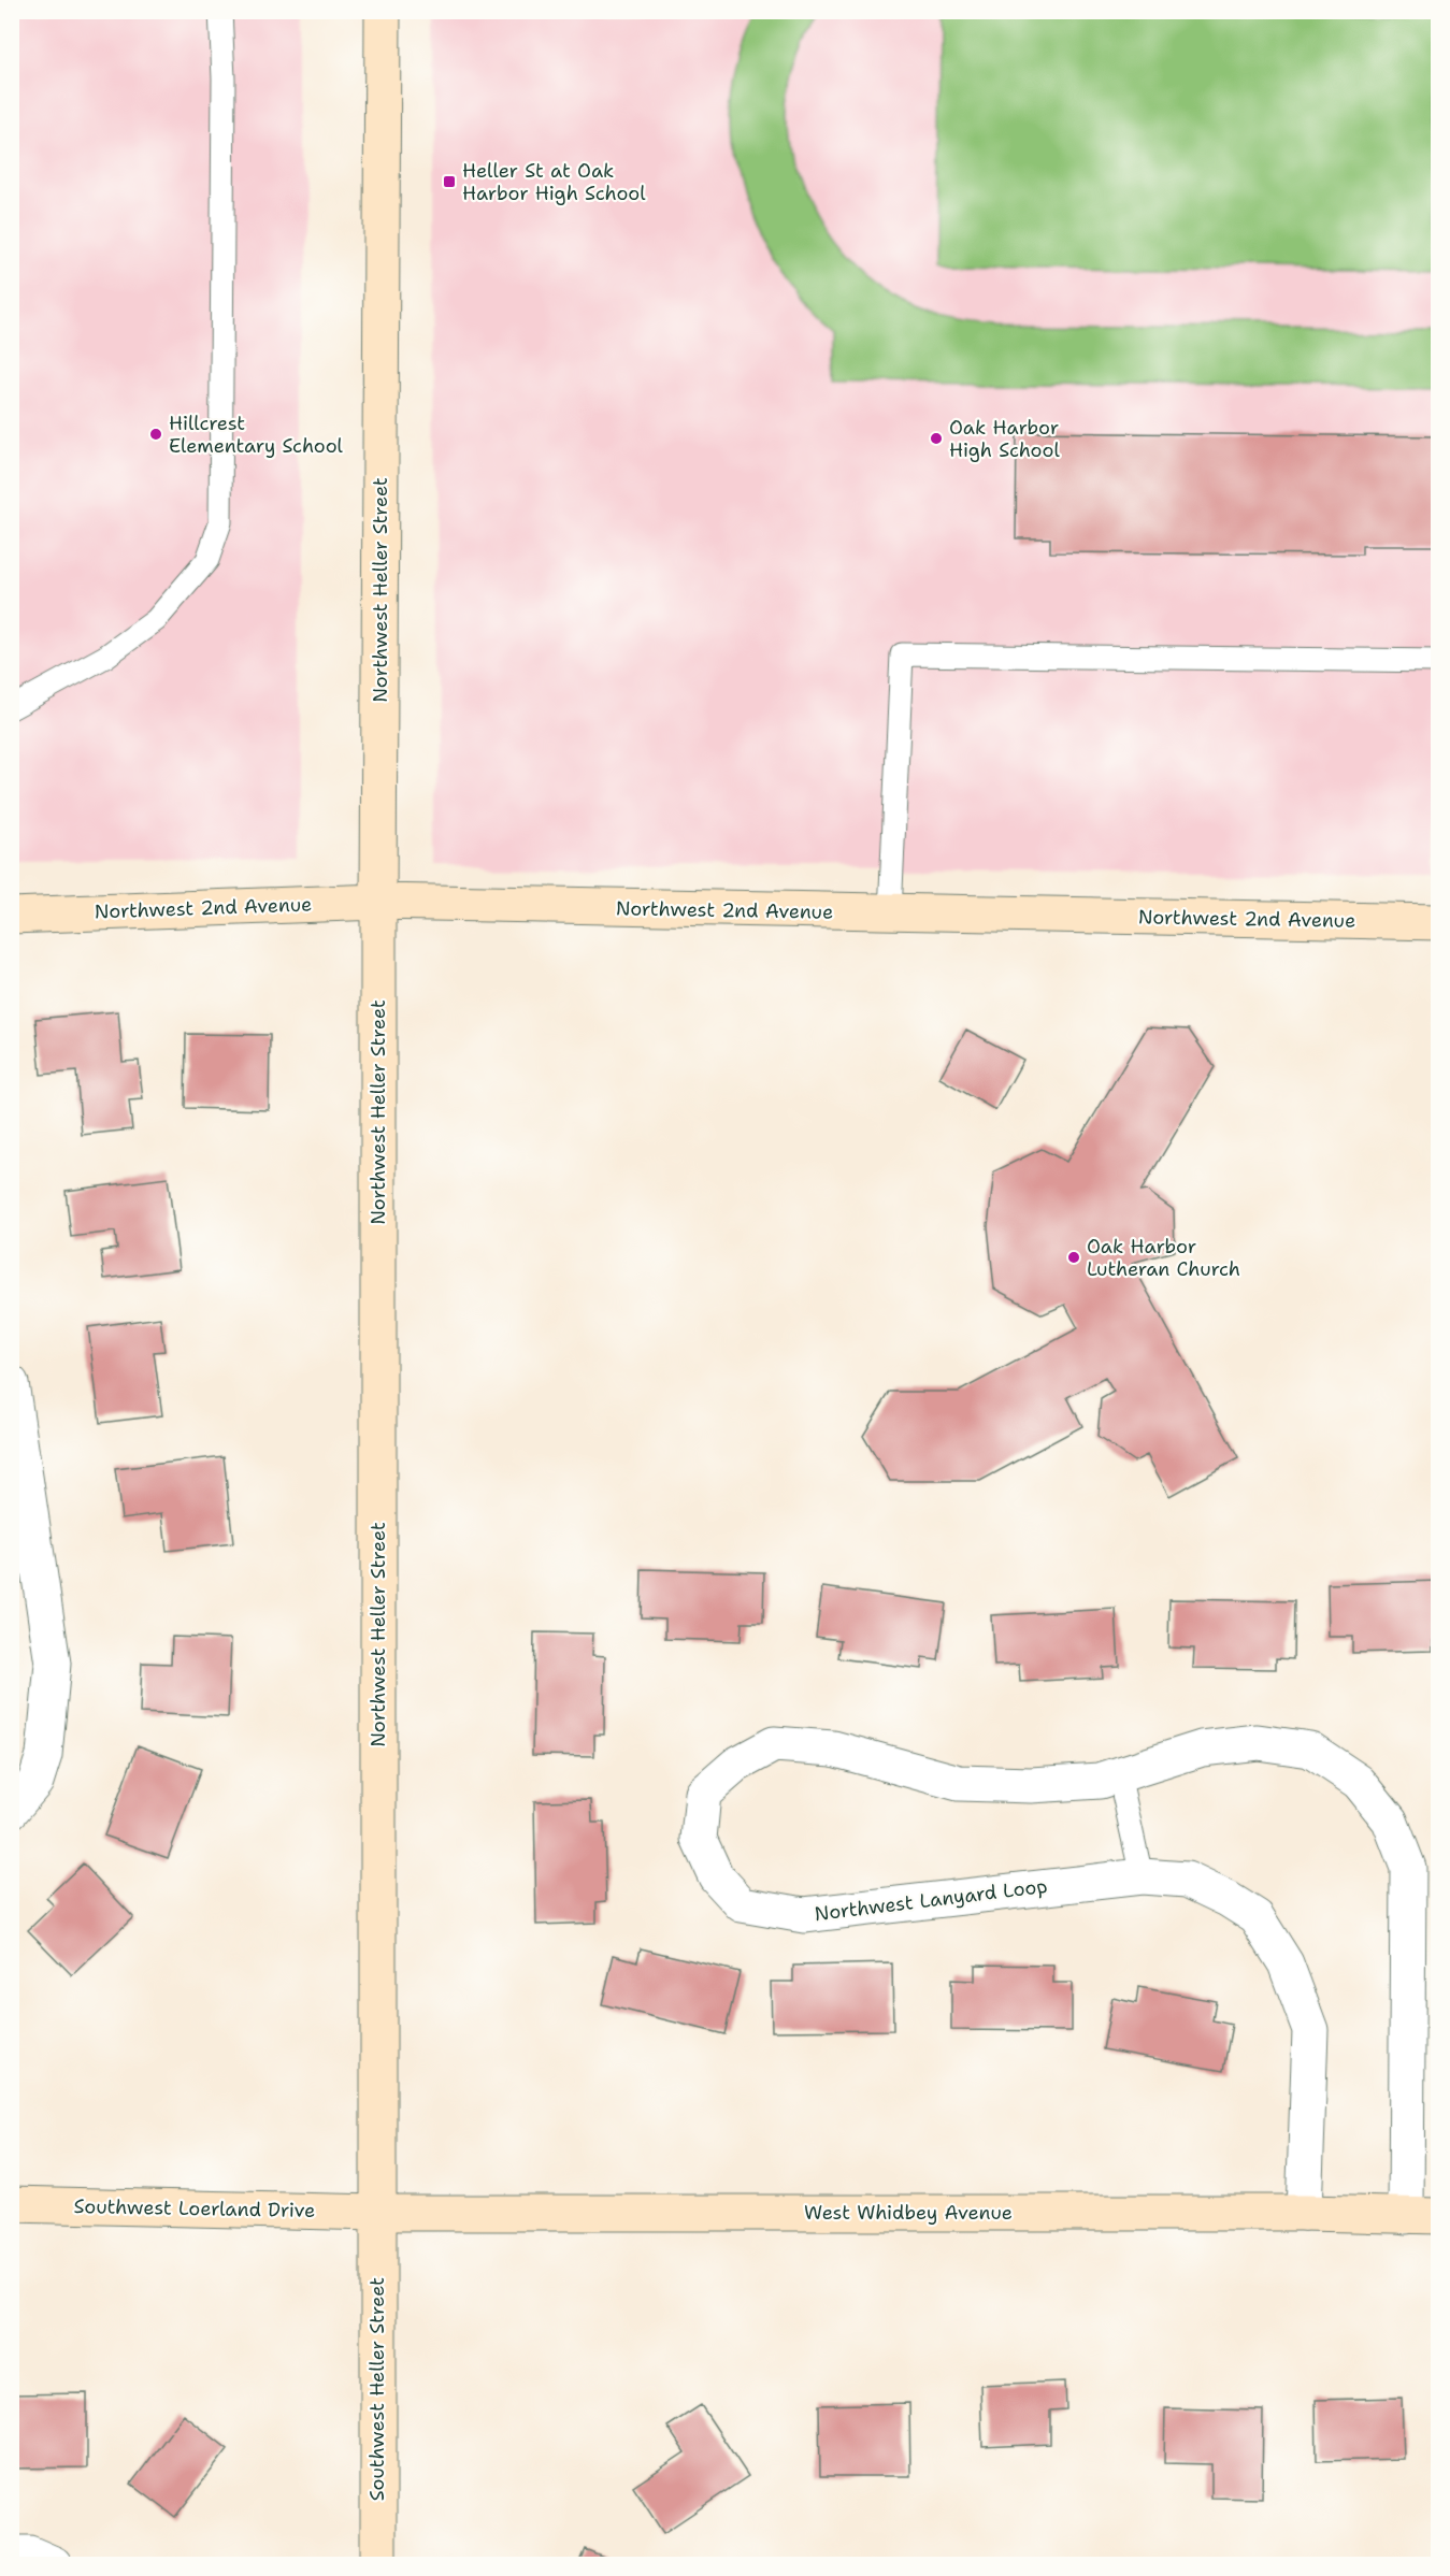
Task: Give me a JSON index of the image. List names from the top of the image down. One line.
{"streets":{"street":["Northwest Heller Street","Northwest 2nd Avenue","Northwest Lanyard Loop","Southwest Loerland Drive","West Whidbey Avenue","Southwest Heller Street"]},"crossings":[["Northwest Heller Street","Northwest 2nd Avenue"],["Northwest Heller Street","Southwest Loerland Drive"],["Northwest Heller Street","West Whidbey Avenue"],["Northwest Heller Street","Southwest Heller Street"],["Northwest Lanyard Loop","West Whidbey Avenue"],["Southwest Loerland Drive","West Whidbey Avenue"],["Southwest Loerland Drive","Southwest Heller Street"],["West Whidbey Avenue","Southwest Heller Street"]],"places":{"transit":["Heller St at Oak Harbor High School"],"other":["Hillcrest Elementary School","Oak Harbor High School","Oak Harbor Lutheran Church"]}}
